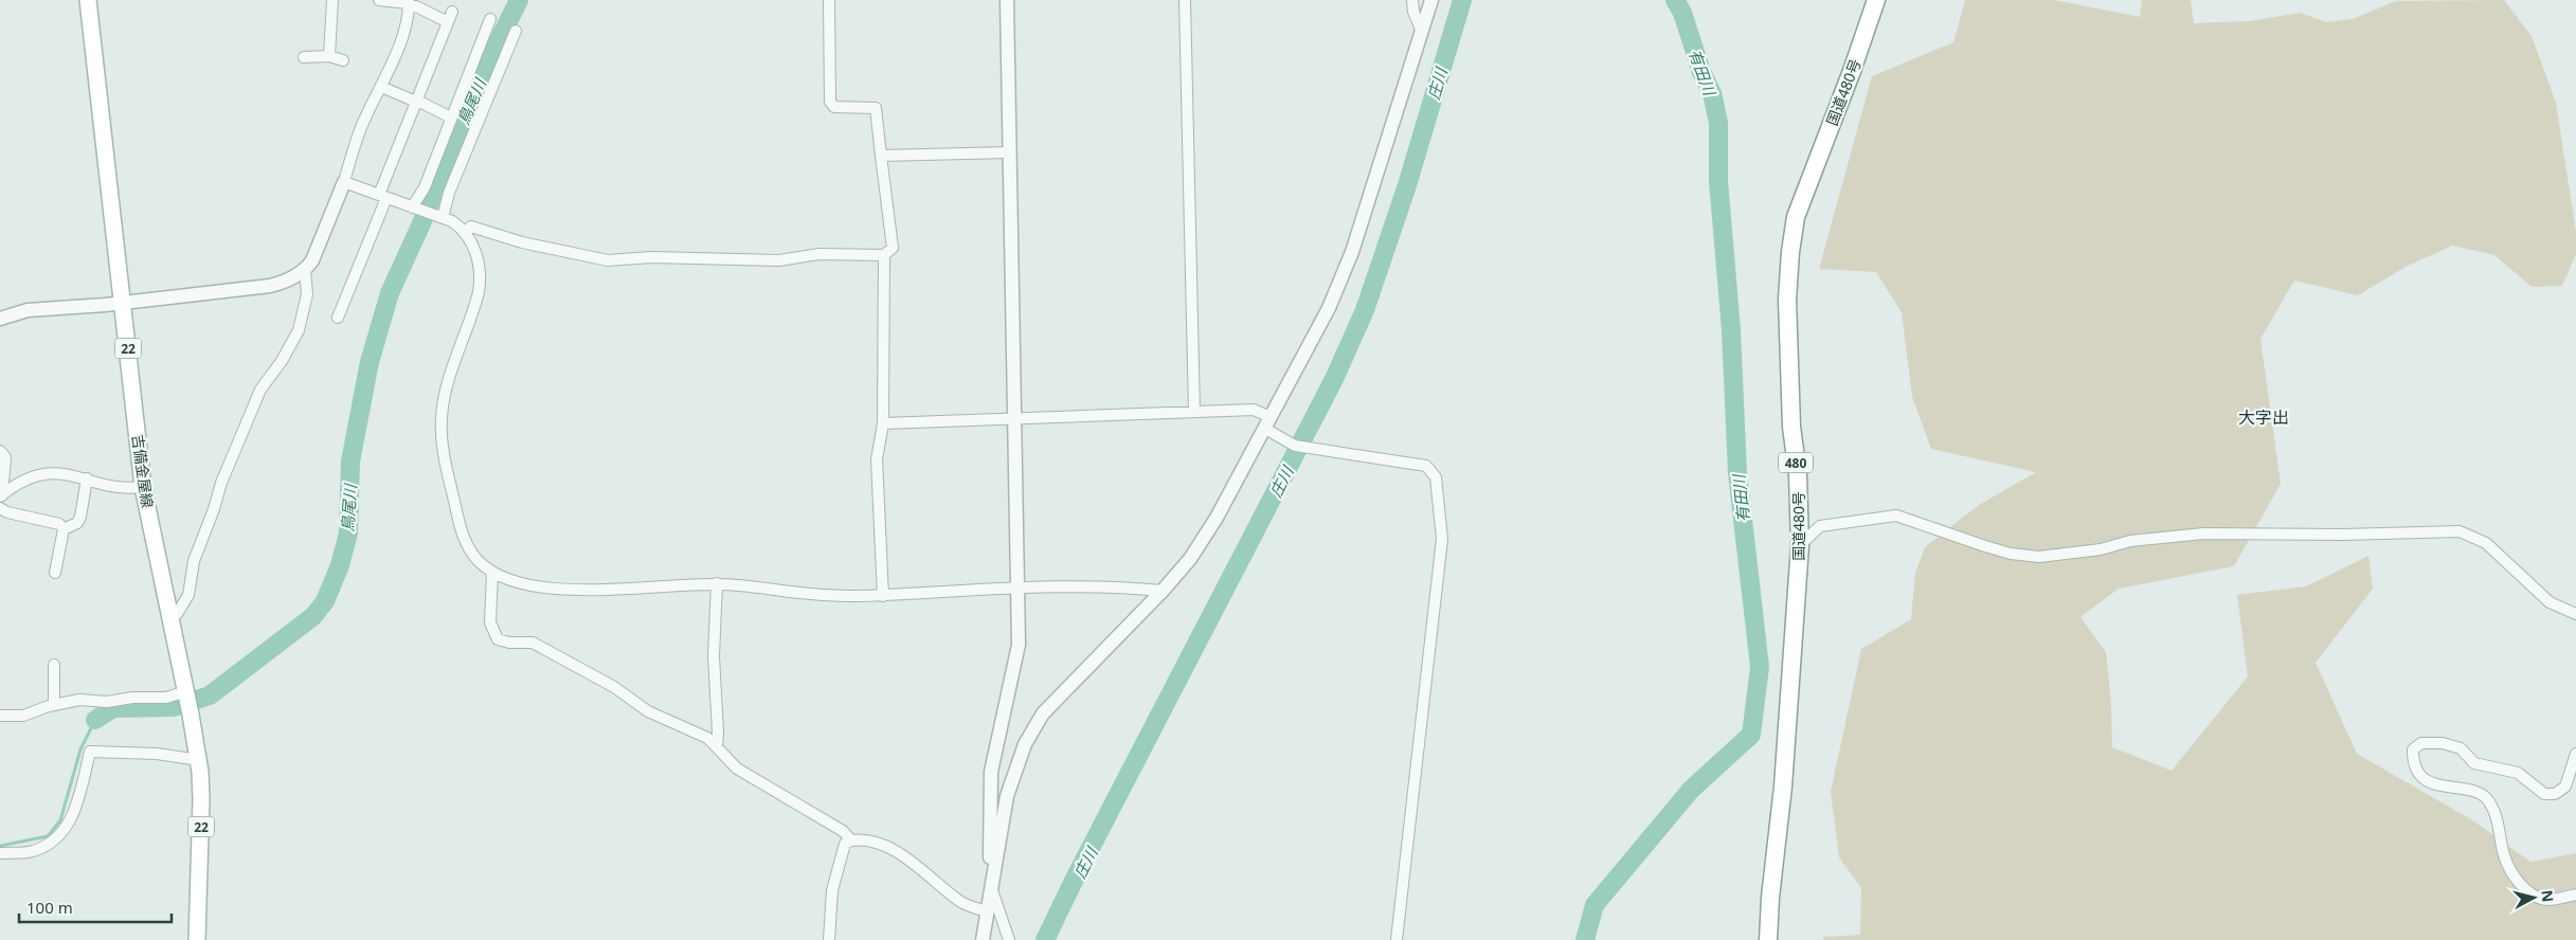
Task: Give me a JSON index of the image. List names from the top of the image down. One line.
{"streets":{"highway":["国道480号","480"],"main road":["22","吉備金屋線"]},"districts":["大字出"],"water":["有田川","庄川","鳥尾川"],"scale_bar":"100 m","north":"right"}
